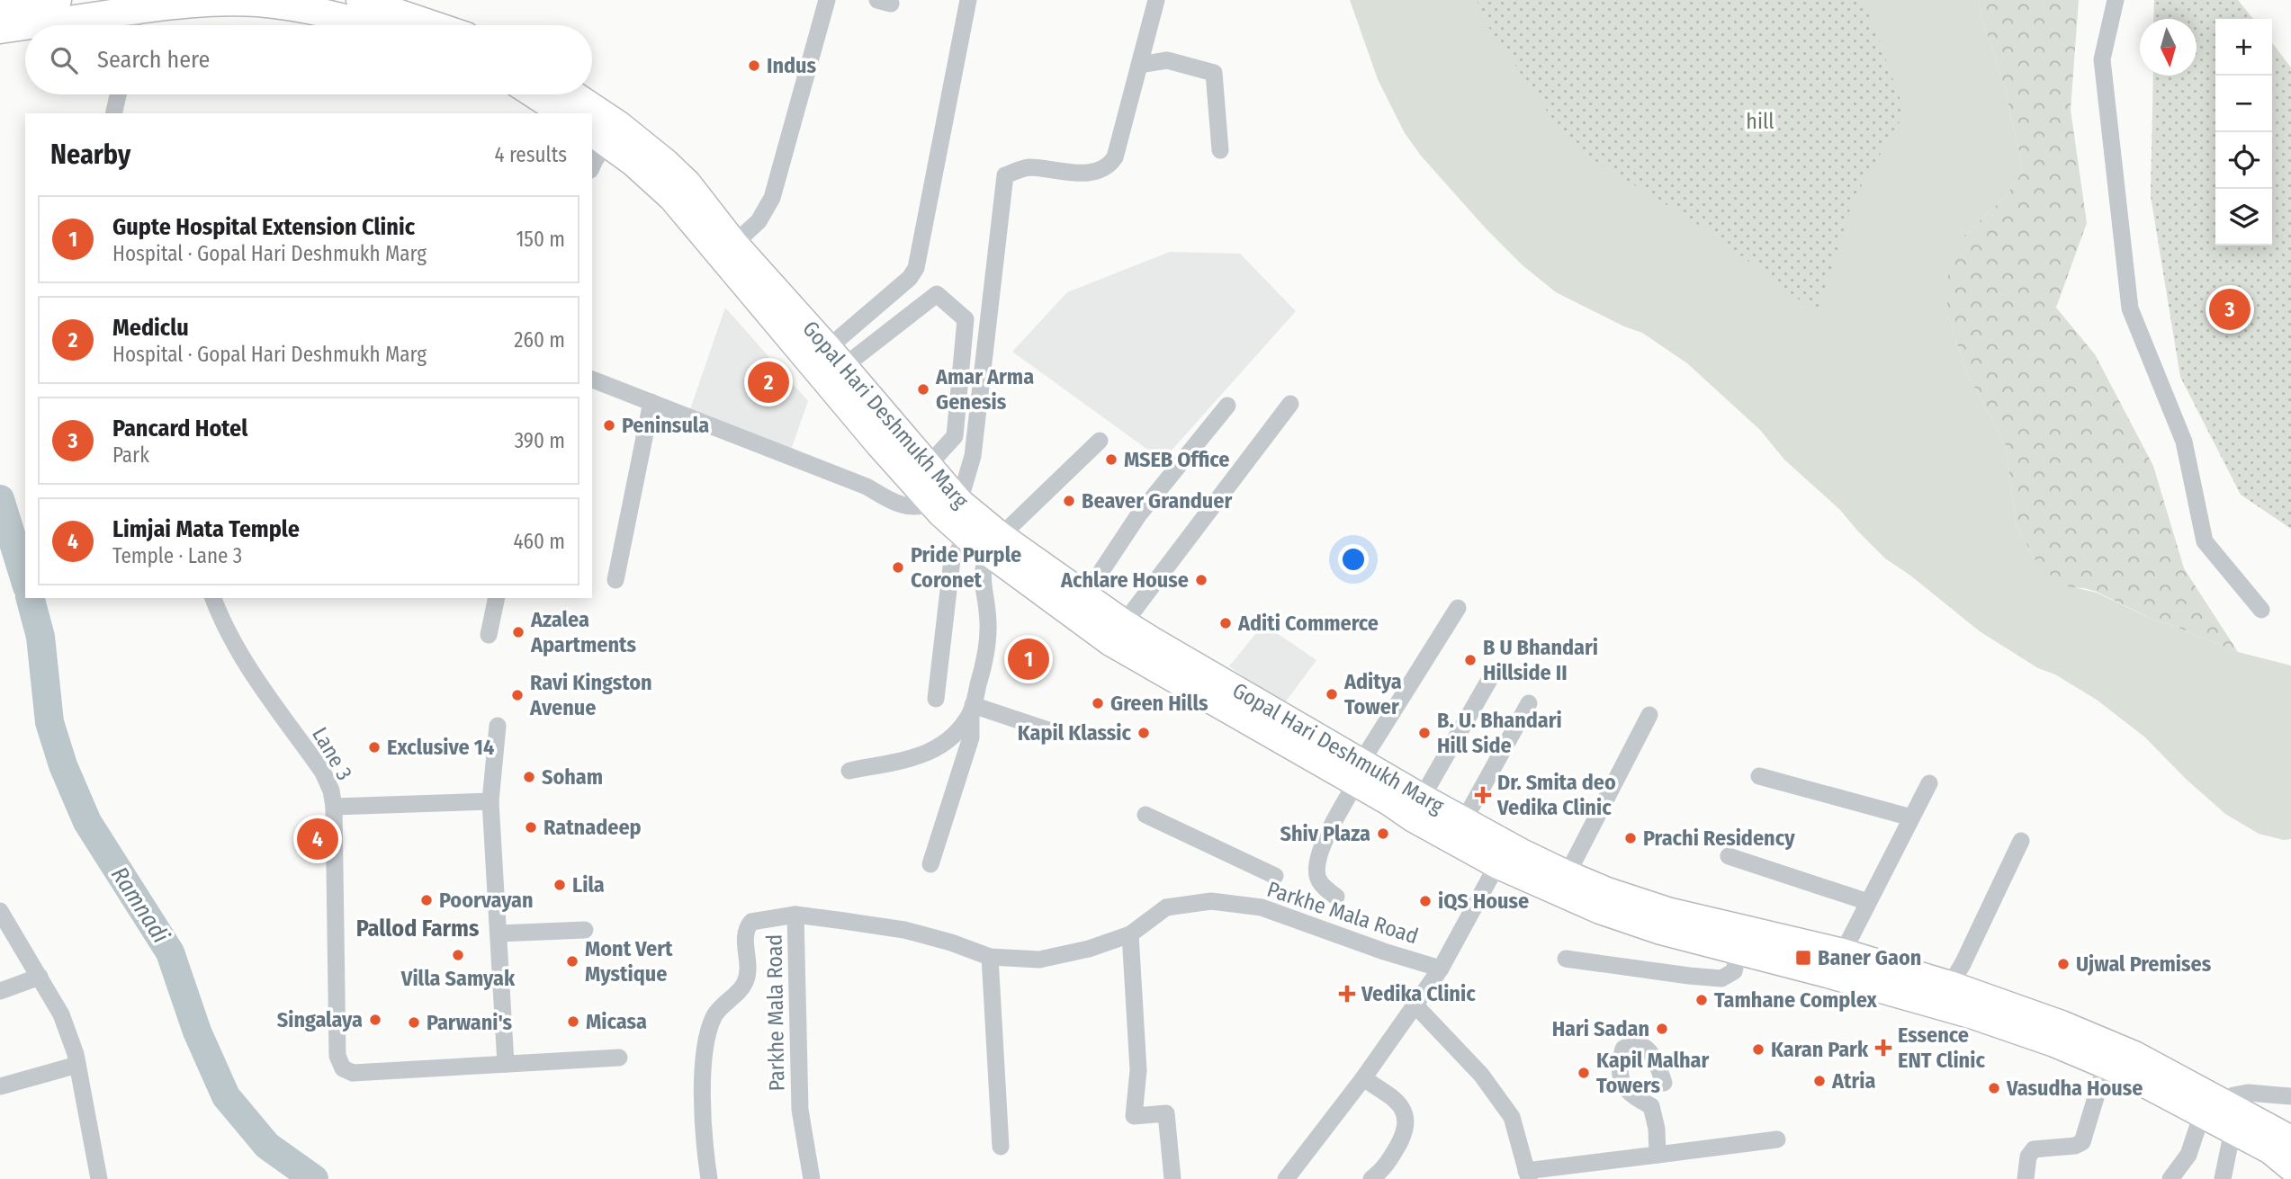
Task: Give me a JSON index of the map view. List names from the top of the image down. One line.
{"streets":{"main road":["Gopal Hari Deshmukh Marg"],"street":["Lane 3","Parkhe Mala Road"]},"districts":["Pallod Farms"],"water":["Ramnadi"],"parks":["hill"],"places":{"other":["Indus","Amar Arma Genesis","Peninsula","MSEB Office","Beaver Granduer","Pride Purple Coronet","Achlare House","Aditi Commerce","Azalea Apartments","B U Bhandari Hillside II","Aditya Tower","Ravi Kingston Avenue","Green Hills","Kapil Klassic","B. U. Bhandari Hill Side","Exclusive 14","Soham","Ratnadeep","Shiv Plaza","Prachi Residency","Lila","Poorvayan","iQS House","Villa Samyak","Mont Vert Mystique","Ujwal Premises","Tamhane Complex","Singalaya","Micasa","Parwani's","Hari Sadan","Karan Park","Kapil Malhar Towers","Atria","Vasudha House"],"health":["Dr. Smita deo Vedika Clinic","Vedika Clinic","Essence ENT Clinic"],"transit":["Baner Gaon"]},"north":"bottom","page":{"map_buttons":["+","−"],"search":"Search here","heading":["Nearby","4 results"],"list":[{"mark":"1","name":"Gupte Hospital Extension Clinic","note":"Hospital · Gopal Hari Deshmukh Marg","value":"150 m"},{"mark":"2","name":"Mediclu","note":"Hospital · Gopal Hari Deshmukh Marg","value":"260 m"},{"mark":"3","name":"Pancard Hotel","note":"Park","value":"390 m"},{"mark":"4","name":"Limjai Mata Temple","note":"Temple · Lane 3","value":"460 m"}],"pins":["3","2","1","4"]}}
